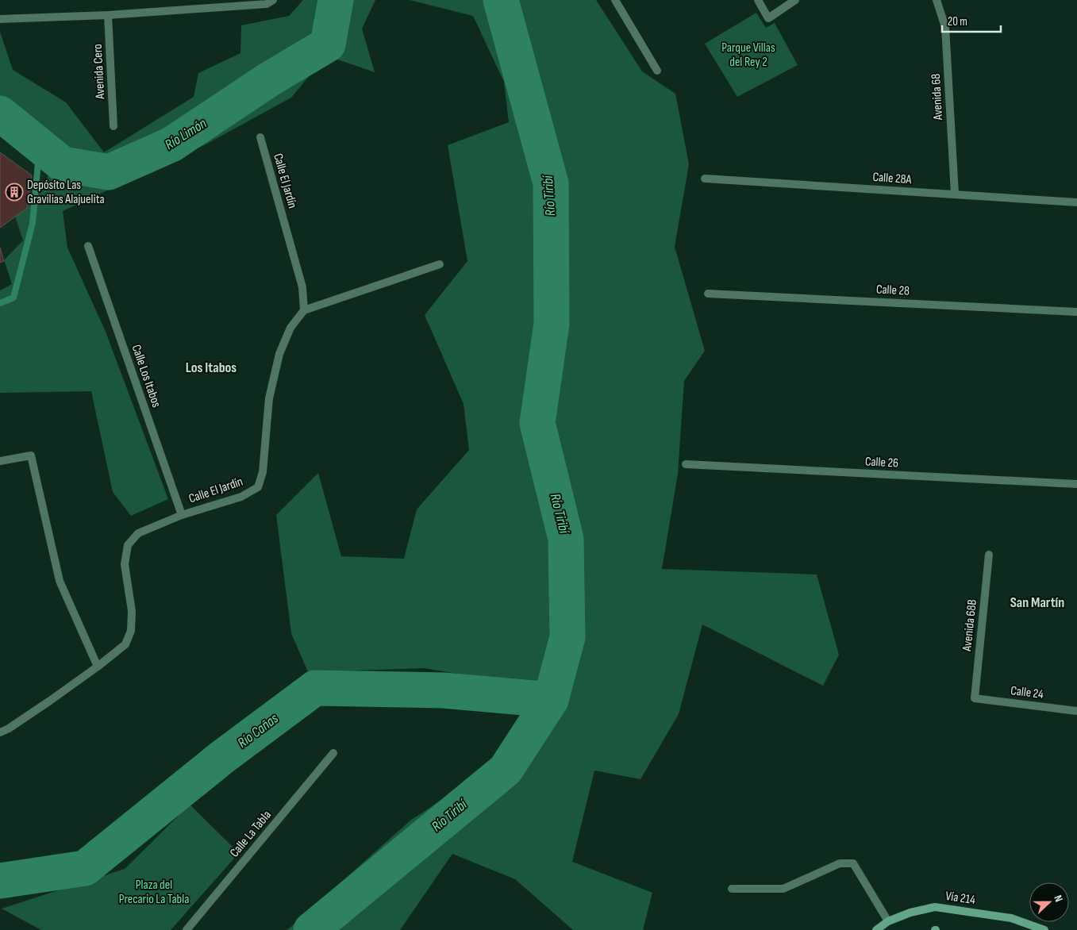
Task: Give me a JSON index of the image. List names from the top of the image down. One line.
{"streets":{"main road":["Vía 214"],"street":["Avenida Cero","Avenida 68","Calle 28A","Calle El Jardín","Calle 28","Calle Los Itabos","Calle 26","Avenida 68B","Calle 24","Calle La Tabla"]},"crossings":[["Avenida 68","Calle 28A"],["Calle El Jardín","Calle Los Itabos"],["Avenida 68B","Calle 24"]],"districts":["Los Itabos","San Martín"],"water":["Río Limón","Río Tiribí","Río Cañas"],"parks":["Parque Villas del Rey 2","Plaza del Precario La Tabla"],"places":{"building":["Depósito Las Gravilias Alajuelita"]},"scale_bar":"20 m","north":"right"}
